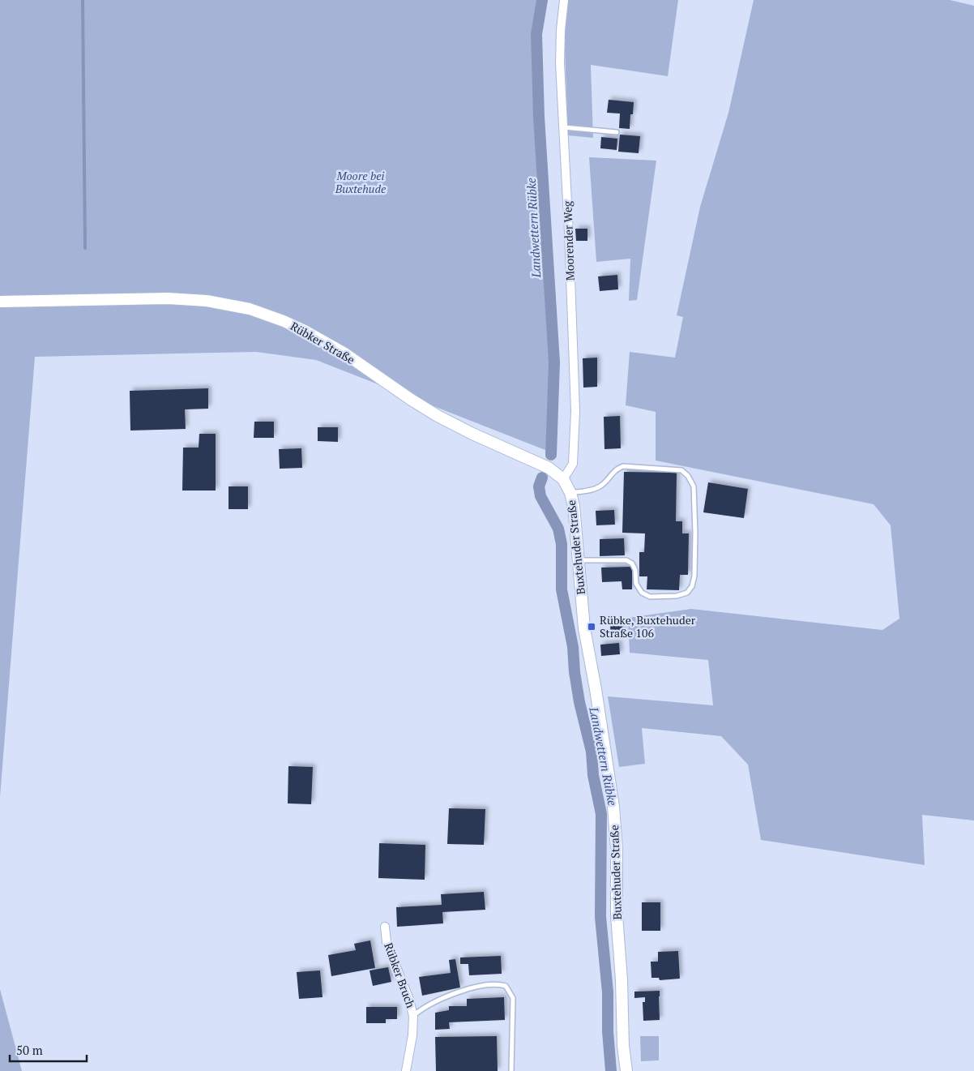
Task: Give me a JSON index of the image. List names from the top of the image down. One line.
{"streets":{"street":["Moorender Weg","Rübker Straße","Buxtehuder Straße","Rübker Bruch"]},"crossings":[["Moorender Weg","Buxtehuder Straße"],["Rübker Straße","Buxtehuder Straße"]],"water":["Landwettern Rübke"],"parks":["Moore bei Buxtehude"],"places":{"transit":["Rübke, Buxtehuder Straße 106"]},"scale_bar":"50 m"}
